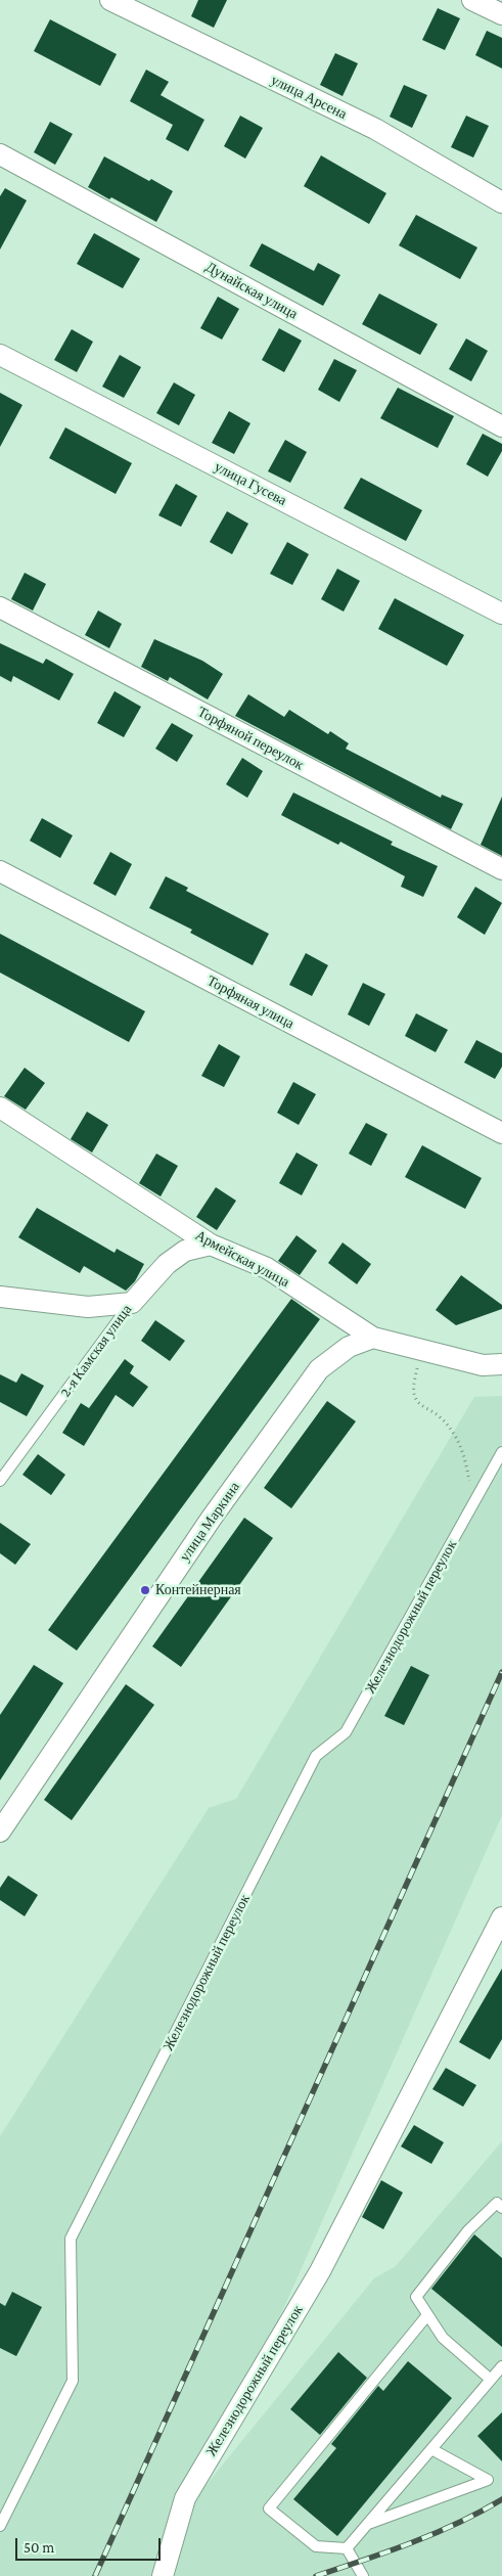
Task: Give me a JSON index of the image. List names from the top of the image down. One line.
{"streets":{"street":["улица Арсена","Дунайская улица","улица Гусева","Торфяной переулок","Торфяная улица","Армейская улица","2-я Камская улица","улица Маркина","Железнодорожный переулок"]},"crossings":[["Армейская улица","2-я Камская улица"],["Армейская улица","улица Маркина"]],"places":["Контейнерная"],"scale_bar":"50 m"}
